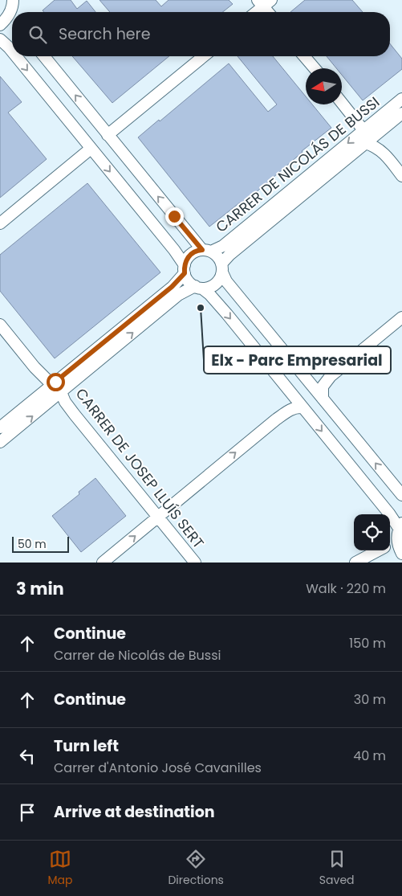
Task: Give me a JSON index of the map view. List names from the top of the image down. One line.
{"streets":{"street":["CARRER DE NICOLÁS DE BUSSI","CARRER DE JOSEP LLUÍS SERT"]},"places":["Elx - Parc Empresarial"],"scale_bar":"50 m","north":"left","page":{"search":"Search here","scale":"50 m","heading":["3 min","Walk · 220 m"],"list":[["Continue","Carrer de Nicolás de Bussi","150 m"],["Continue","30 m"],["Turn left","Carrer d'Antonio José Cavanilles","40 m"],"Arrive at destination"],"nav":["Map","Directions","Saved"]}}
